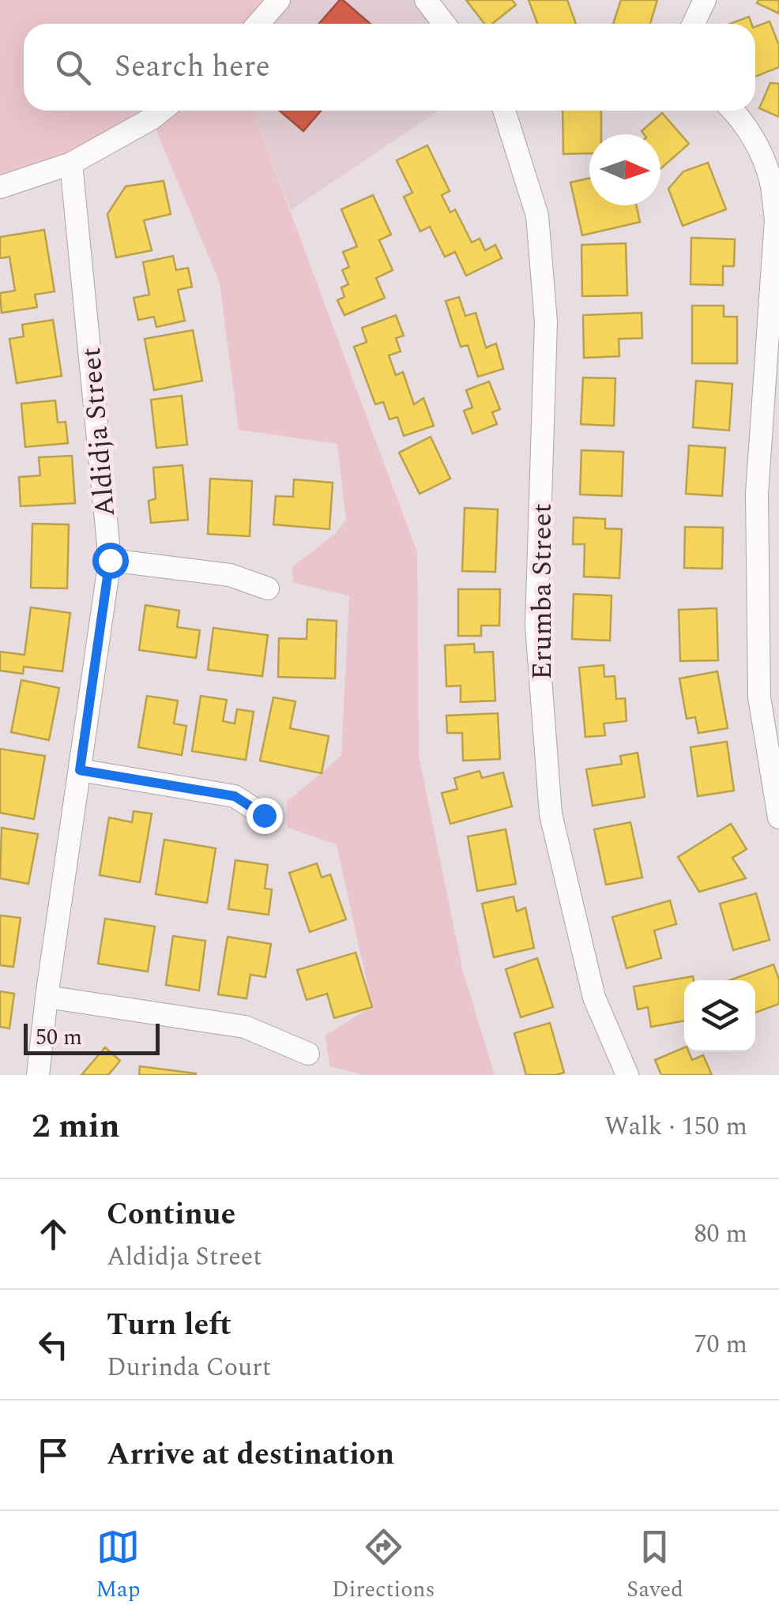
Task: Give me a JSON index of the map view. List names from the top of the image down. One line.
{"streets":{"street":["Aldidja Street","Erumba Street"]},"scale_bar":"50 m","north":"right","page":{"search":"Search here","scale":"50 m","heading":["2 min","Walk · 150 m"],"list":[["Continue","Aldidja Street","80 m"],["Turn left","Durinda Court","70 m"],"Arrive at destination"],"nav":["Map","Directions","Saved"]}}
